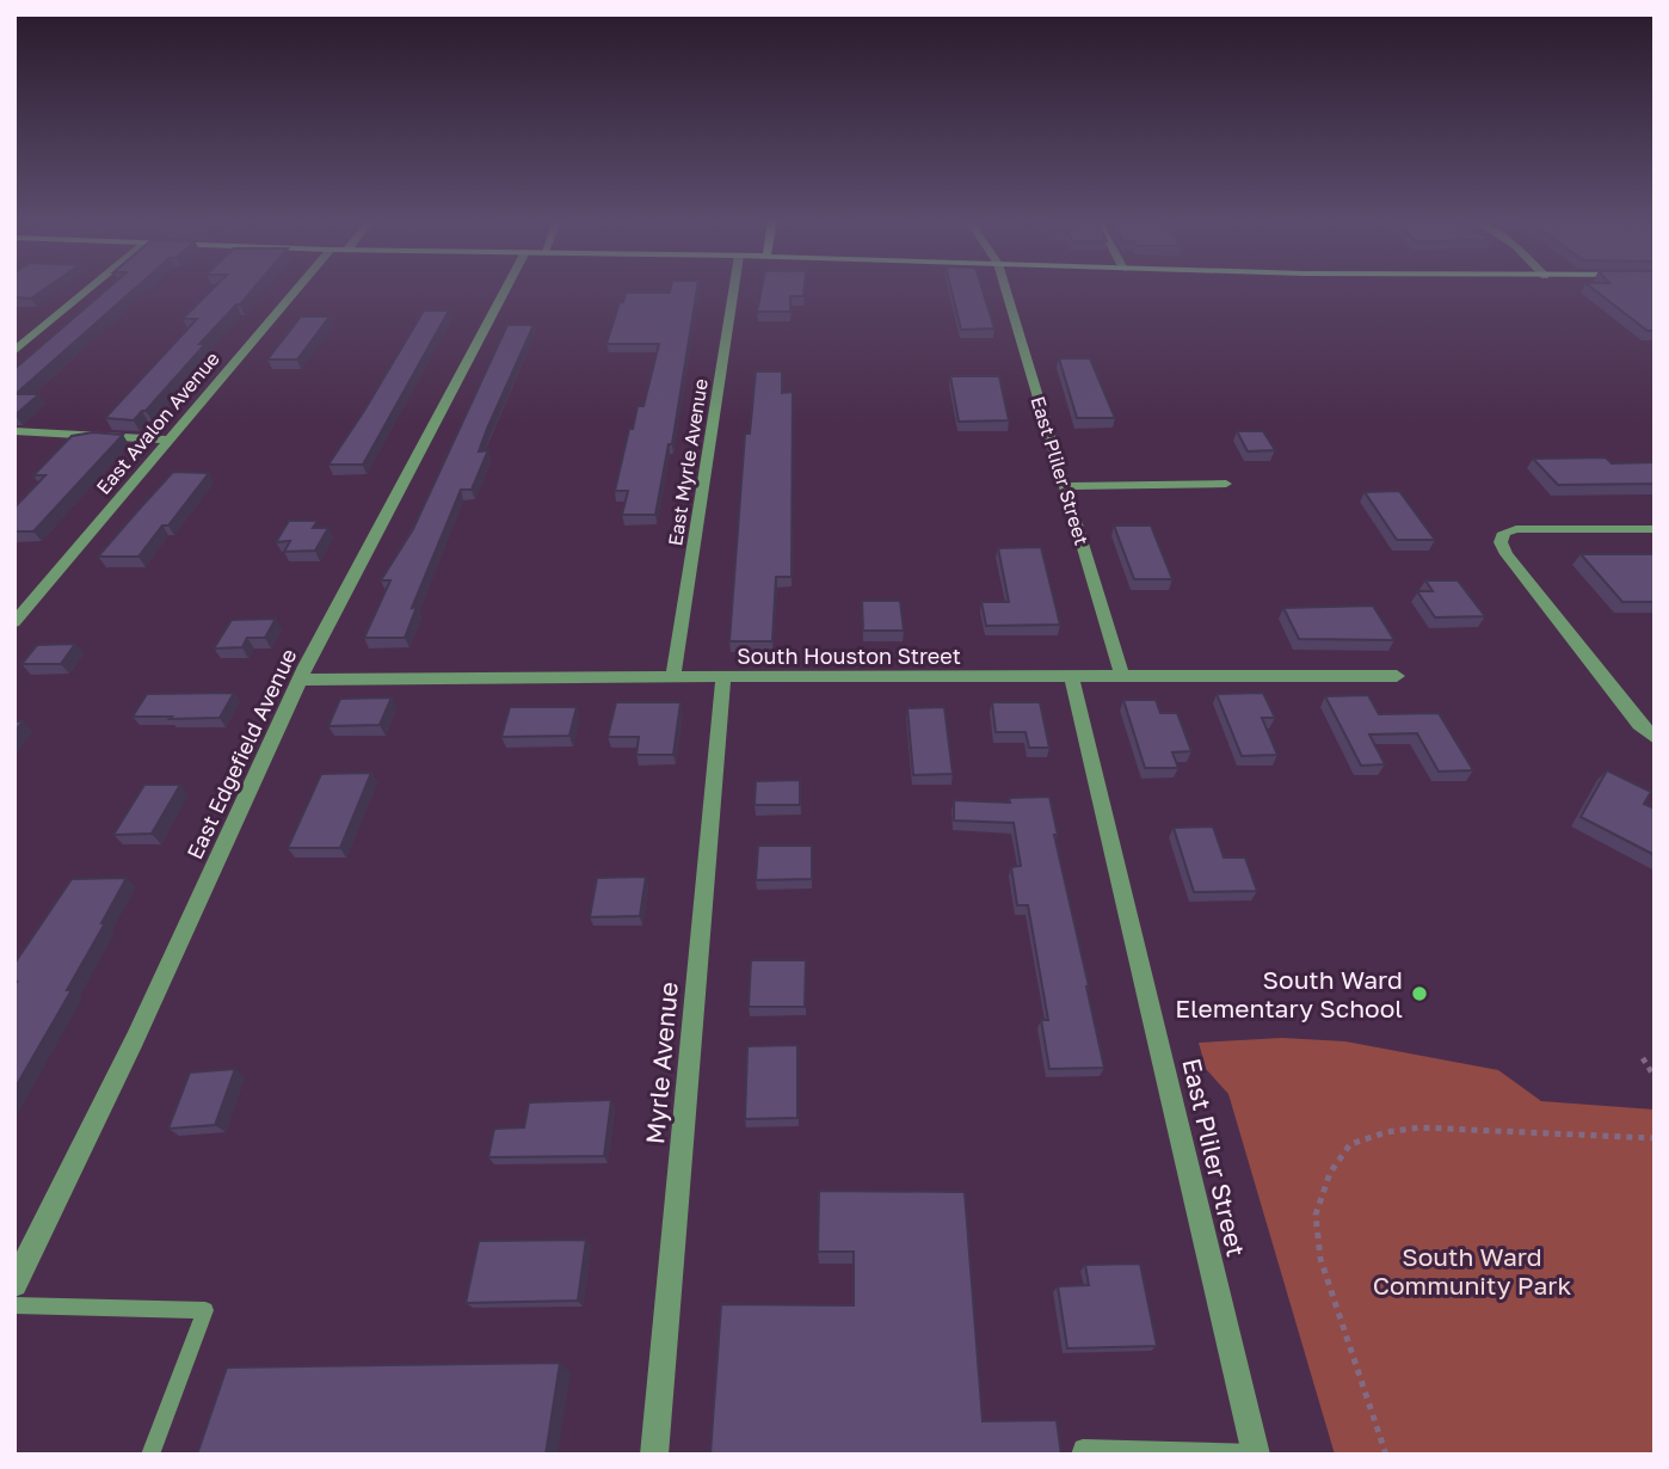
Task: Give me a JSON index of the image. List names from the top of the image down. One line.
{"streets":{"street":["East Avalon Avenue","East Myrle Avenue","East Pliler Street","South Houston Street","East Edgefield Avenue","Myrle Avenue"]},"crossings":[["East Myrle Avenue","South Houston Street"],["East Pliler Street","South Houston Street"],["South Houston Street","East Edgefield Avenue"],["South Houston Street","Myrle Avenue"]],"parks":["South Ward Community Park"],"places":["South Ward Elementary School"]}
